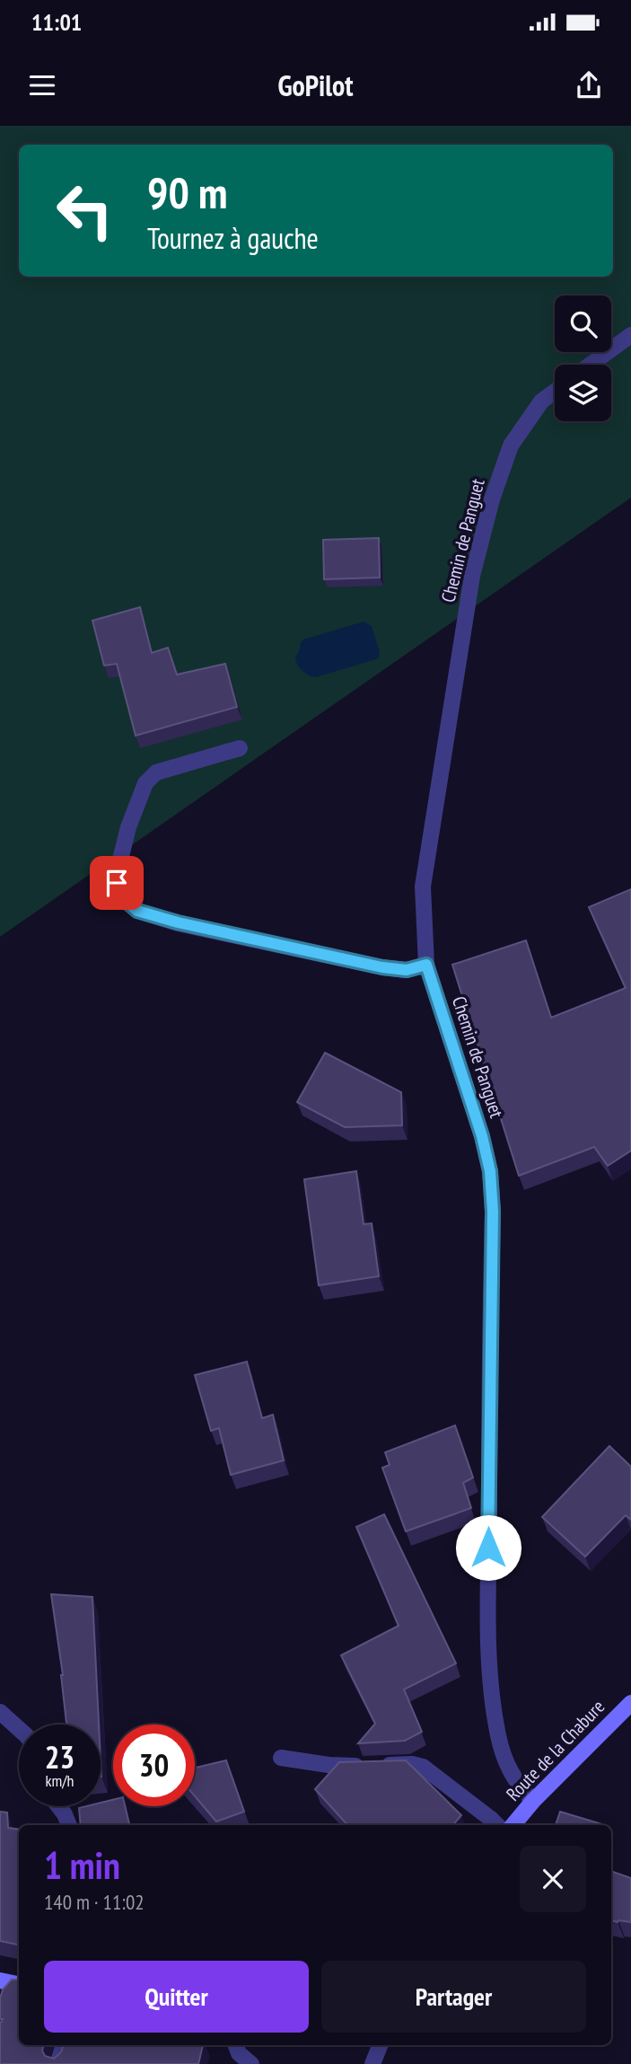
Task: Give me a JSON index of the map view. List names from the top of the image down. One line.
{"streets":{"main road":["Route de la Chabure"],"street":["Chemin de Panguet"]},"crossings":[["Chemin de Panguet","Route de la Chabure"]],"page":{"status":"11:01","header":"GoPilot","turn":["90 m","Tournez à gauche"],"speed":"23 km/h","limit":"30","heading":["1 min","140 m · 11:02"],"buttons":["Quitter","Partager"]}}
